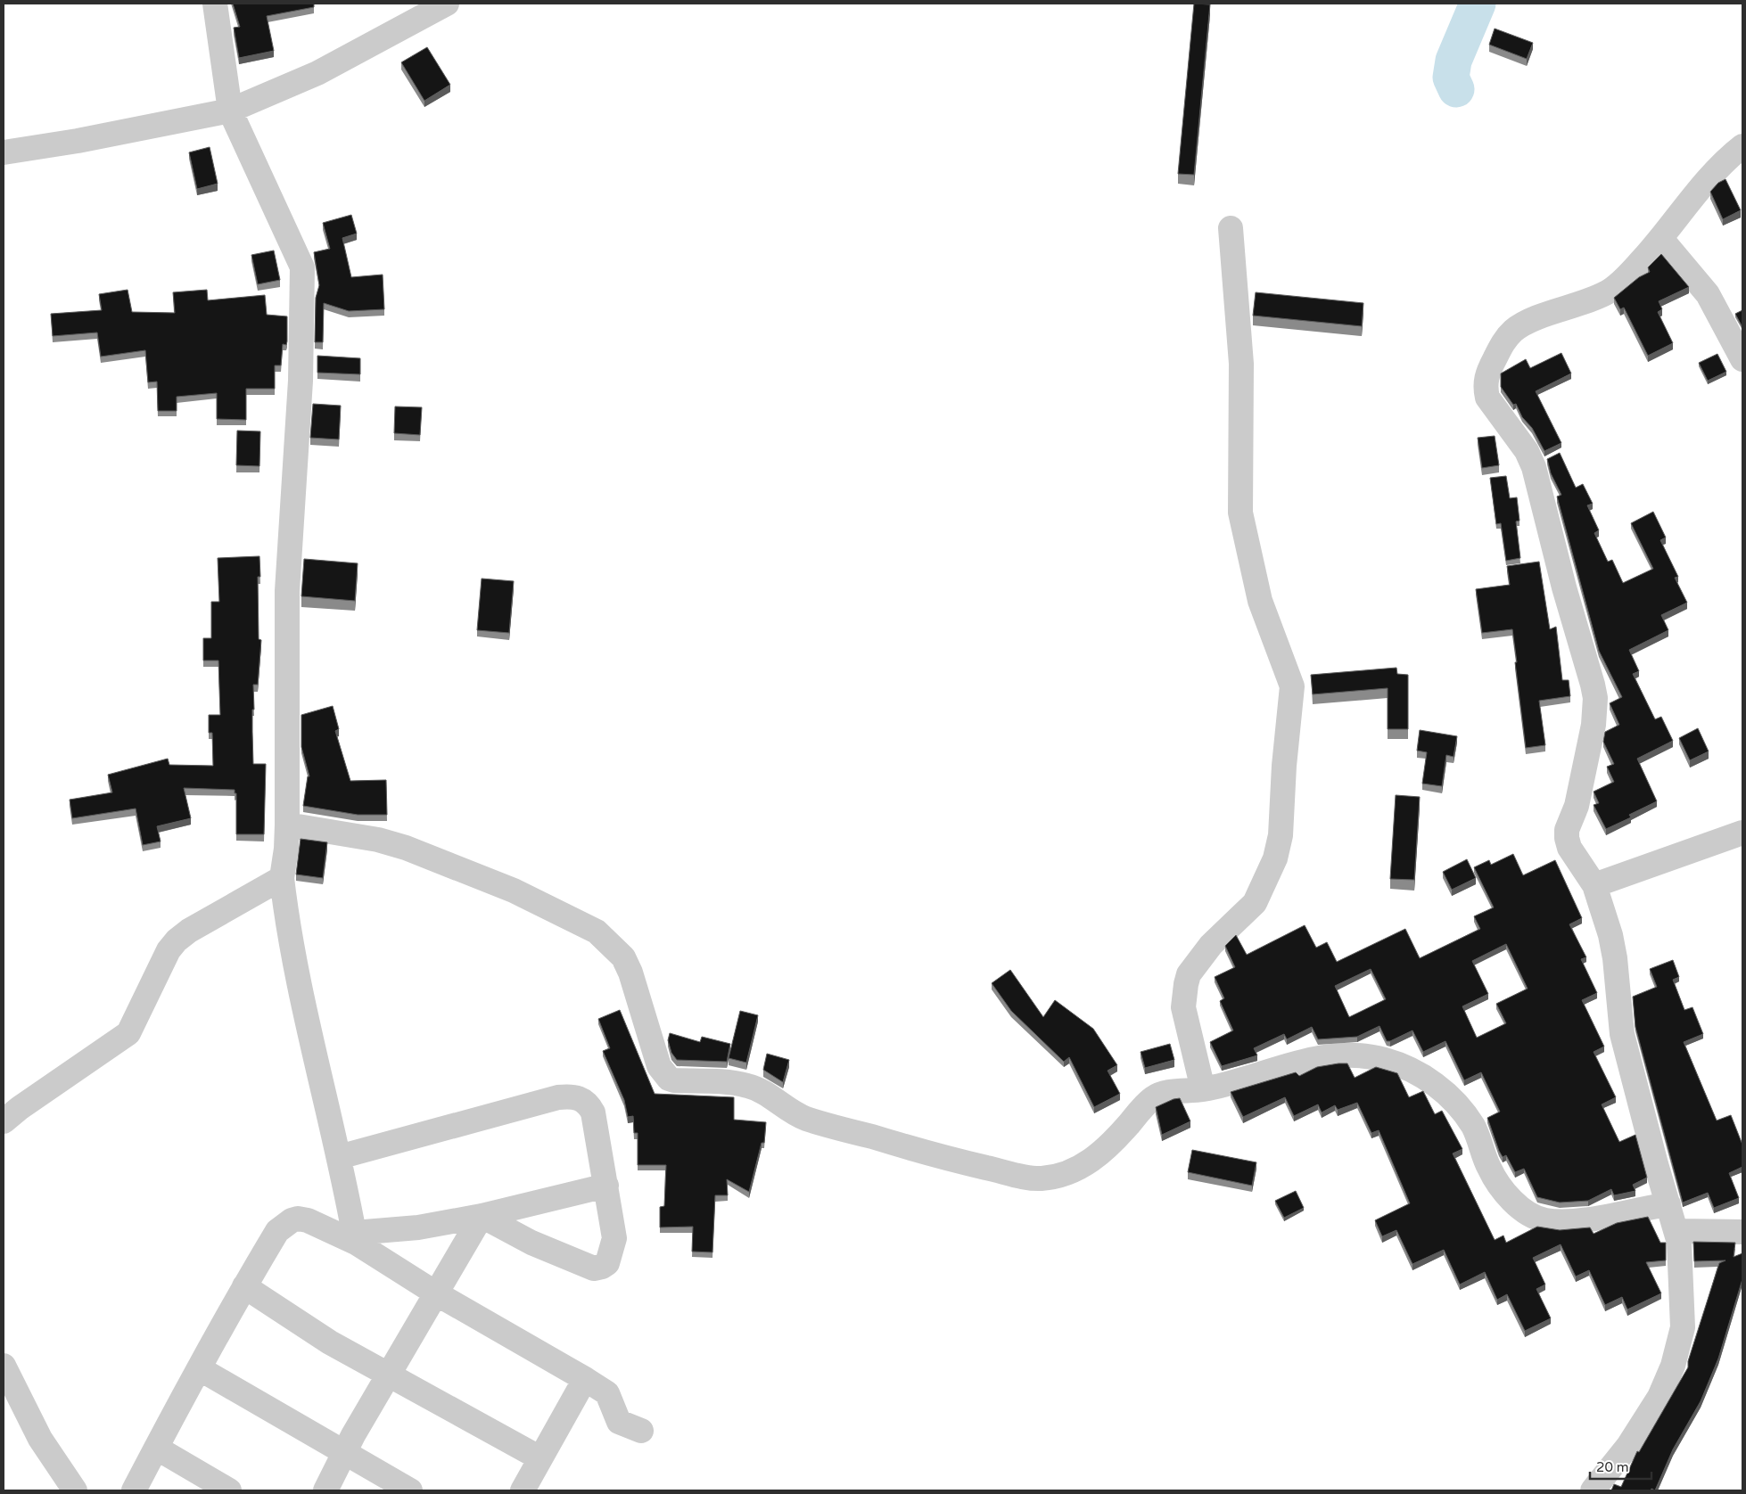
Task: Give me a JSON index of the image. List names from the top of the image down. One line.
{"scale_bar":"20 m"}
